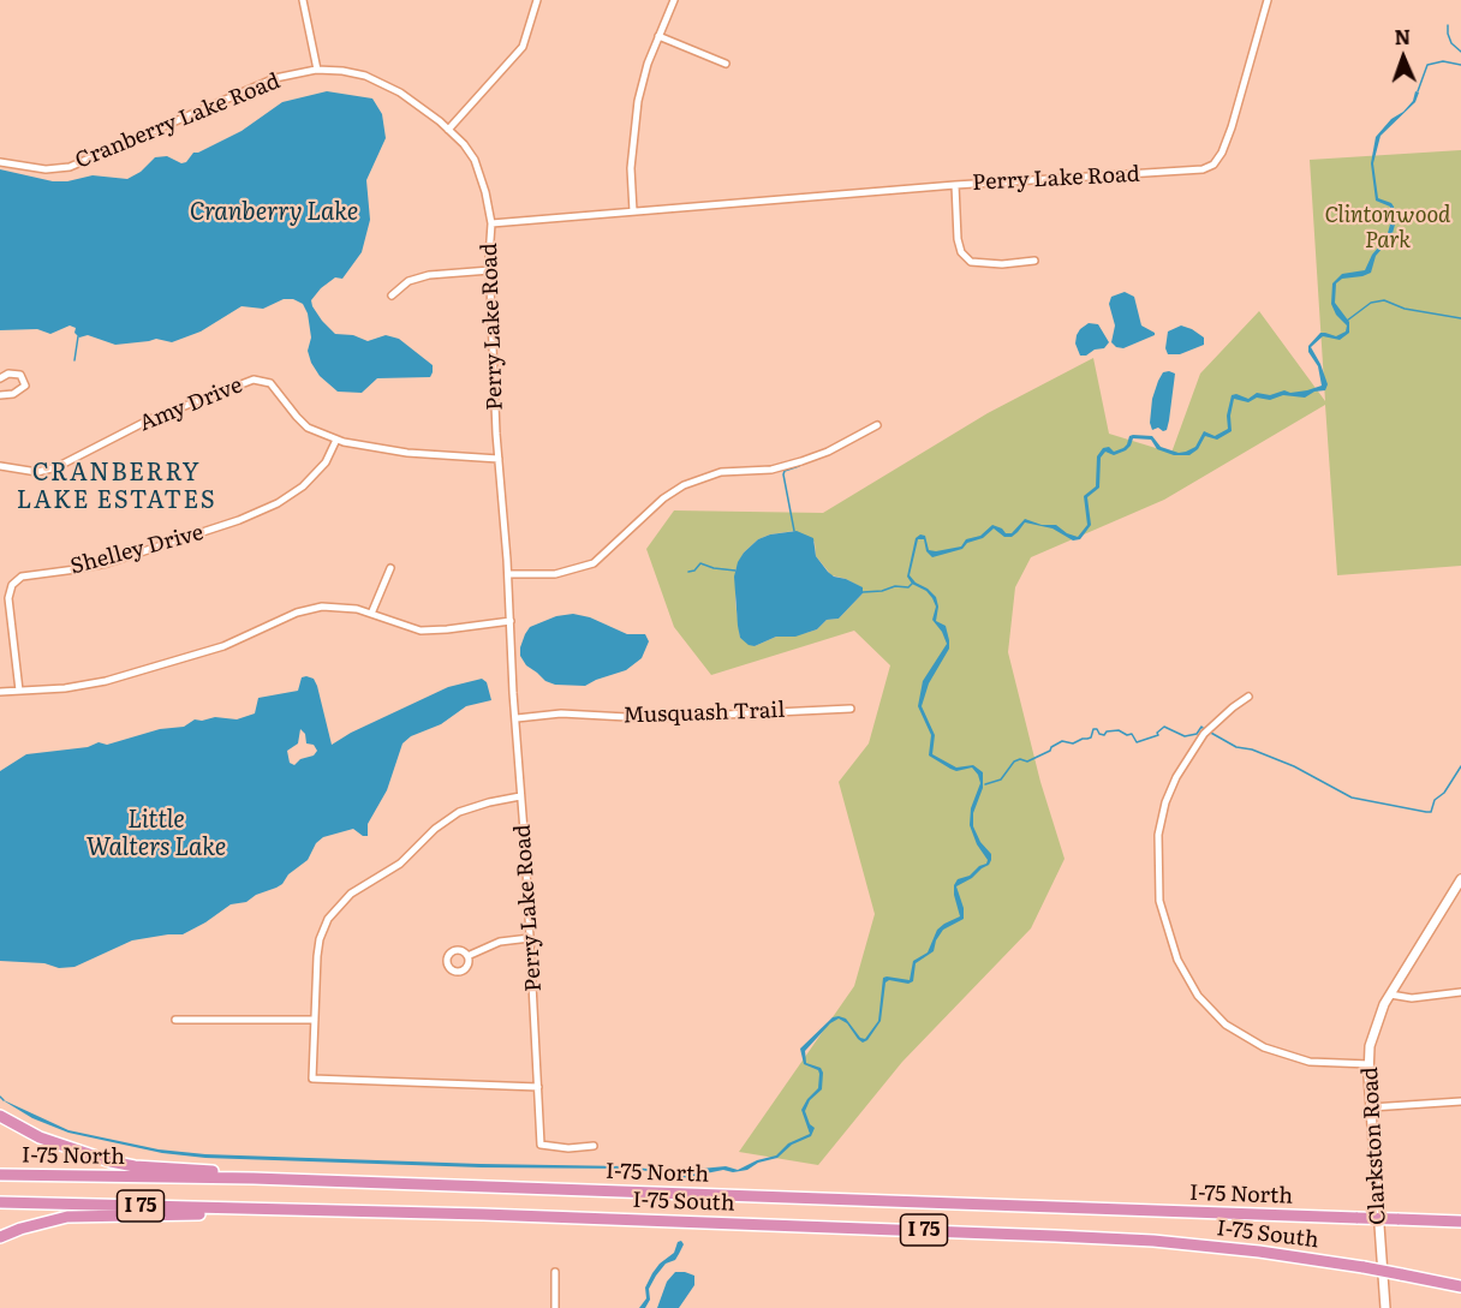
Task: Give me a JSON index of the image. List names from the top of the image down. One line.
{"streets":{"highway":["I-75 North","I-75 South","I 75"],"street":["Cranberry Lake Road","Perry Lake Road","Amy Drive","Shelley Drive","Musquash Trail","Clarkston Road"]},"crossings":[["Cranberry Lake Road","Perry Lake Road"],["Perry Lake Road","Amy Drive"],["Perry Lake Road","Musquash Trail"],["Amy Drive","Shelley Drive"]],"districts":["CRANBERRY LAKE ESTATES"],"water":["Cranberry Lake","Little Walters Lake"],"parks":["Clintonwood Park"],"north":"top"}
